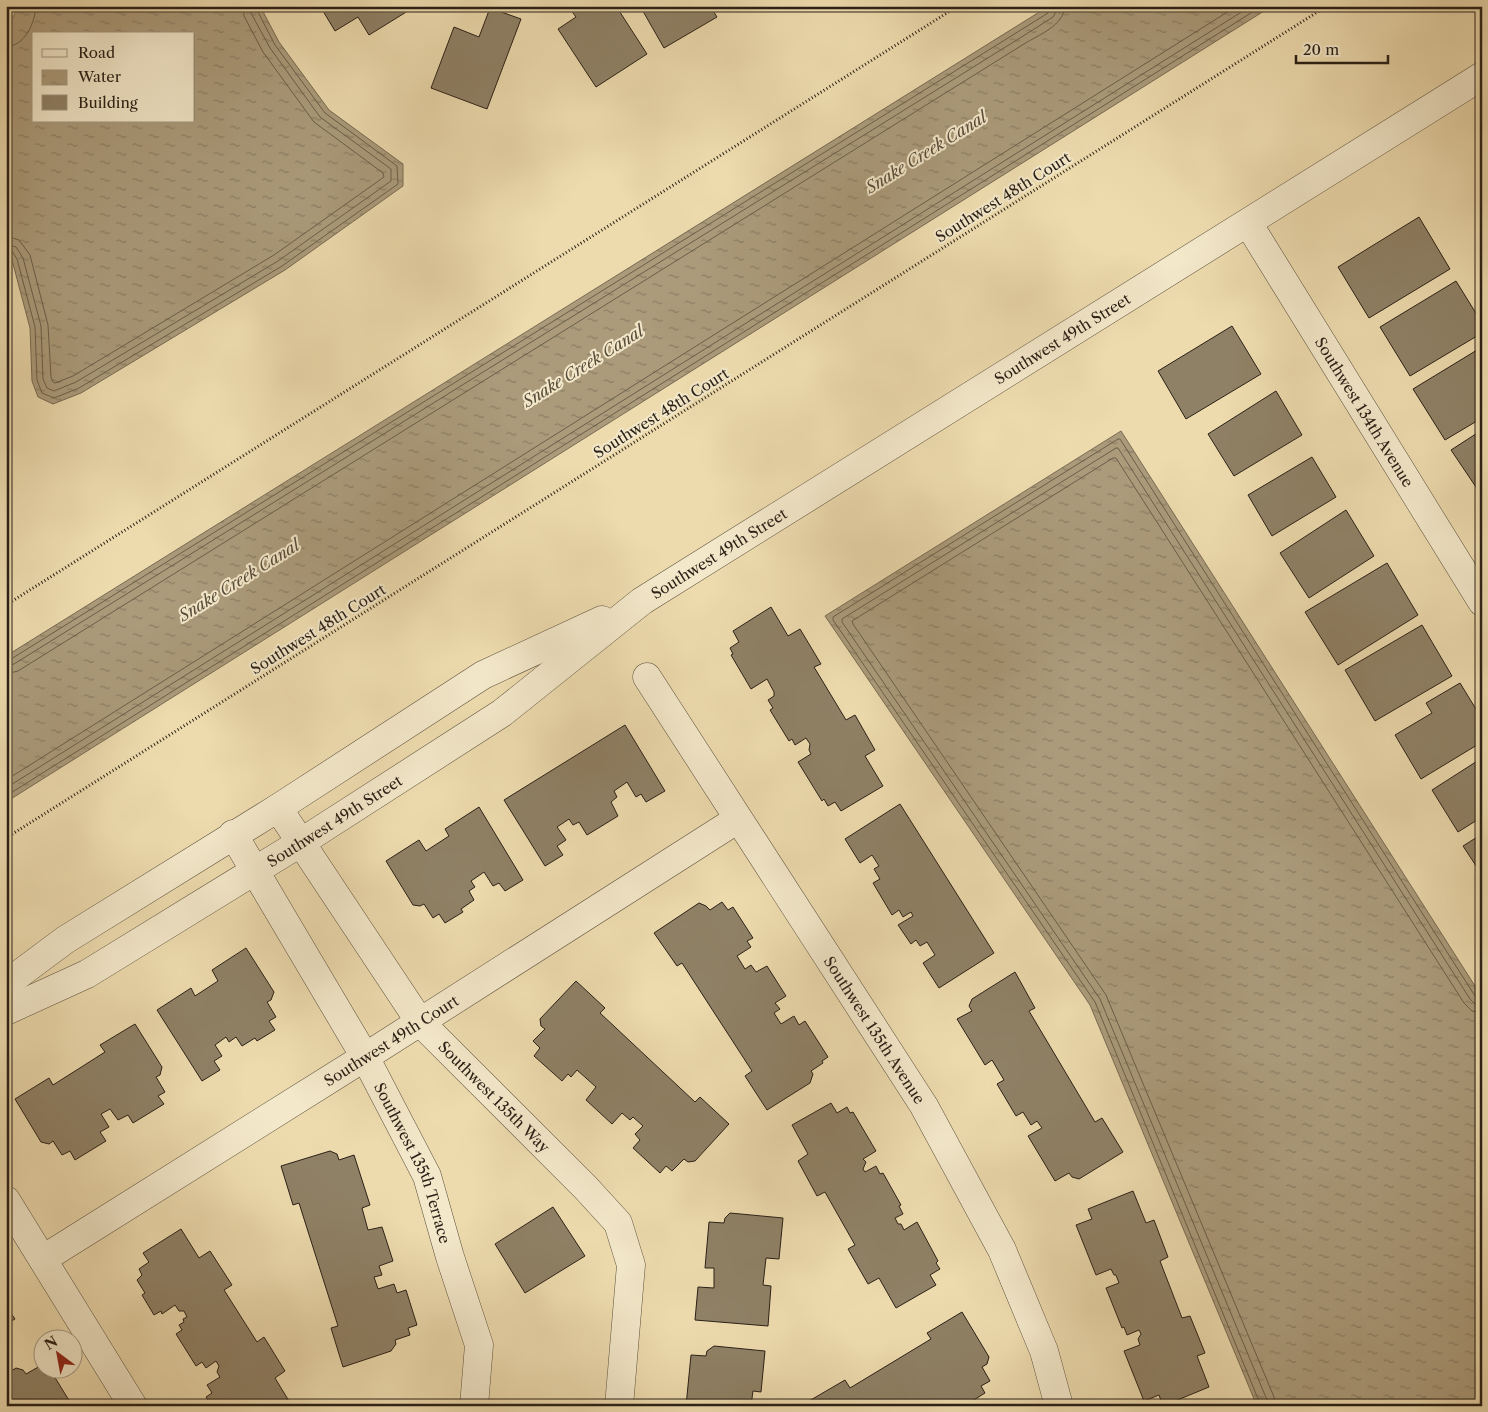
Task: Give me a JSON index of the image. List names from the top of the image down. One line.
{"streets":{"street":["Southwest 49th Street","Southwest 134th Avenue","Southwest 135th Avenue","Southwest 49th Court","Southwest 135th Way","Southwest 135th Terrace"],"path":["Southwest 48th Court"]},"crossings":[["Southwest 49th Street","Southwest 134th Avenue"],["Southwest 49th Street","Southwest 135th Way"],["Southwest 49th Street","Southwest 135th Terrace"],["Southwest 135th Avenue","Southwest 49th Court"],["Southwest 49th Court","Southwest 135th Way"],["Southwest 49th Court","Southwest 135th Terrace"]],"water":["Snake Creek Canal"],"legend":["Road","Water","Building"],"scale_bar":"20 m","north":"top left"}
